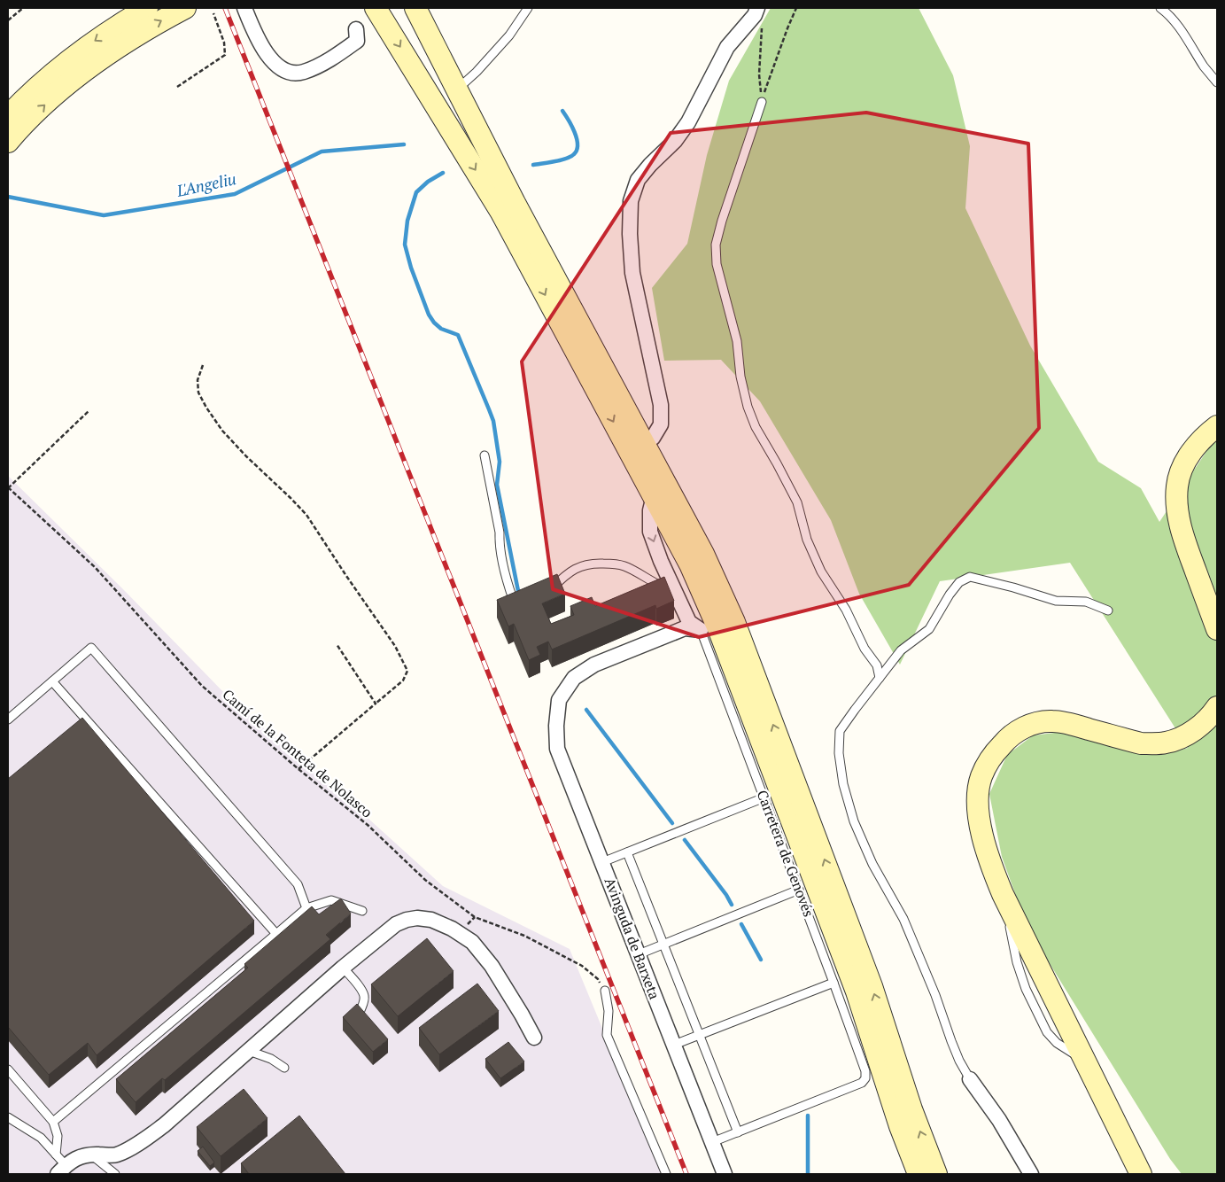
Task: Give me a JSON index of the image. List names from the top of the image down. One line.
{"streets":{"street":["Carretera de Genovés","Avinguda de Barxeta"],"path":["Camí de la Fonteta de Nolasco"]},"crossings":[["Carretera de Genovés","Avinguda de Barxeta"]],"water":["L'Angeliu"]}
